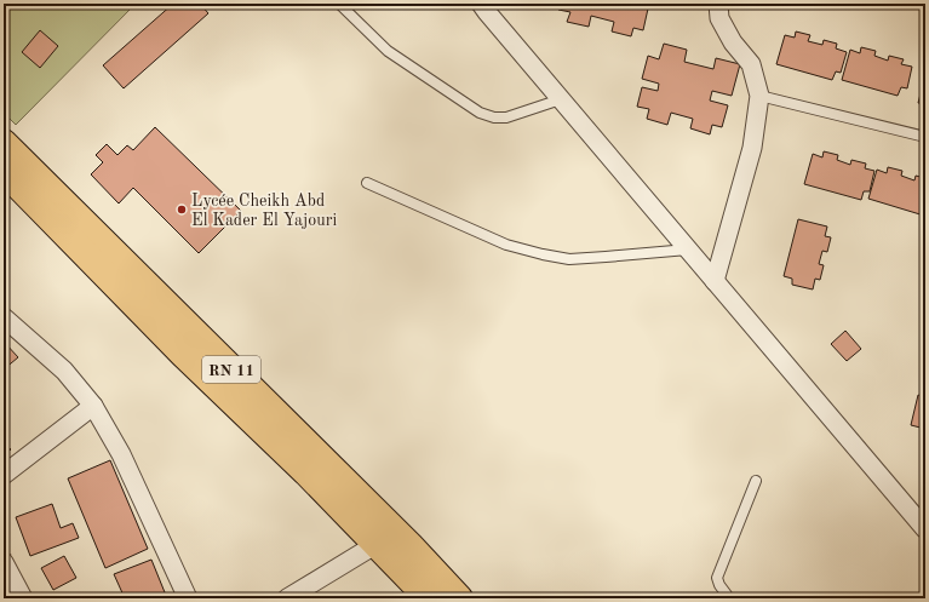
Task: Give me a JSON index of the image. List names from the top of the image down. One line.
{"streets":{"highway":["RN 11"]},"places":["Lycée Cheikh Abd El Kader El Yajouri"]}
